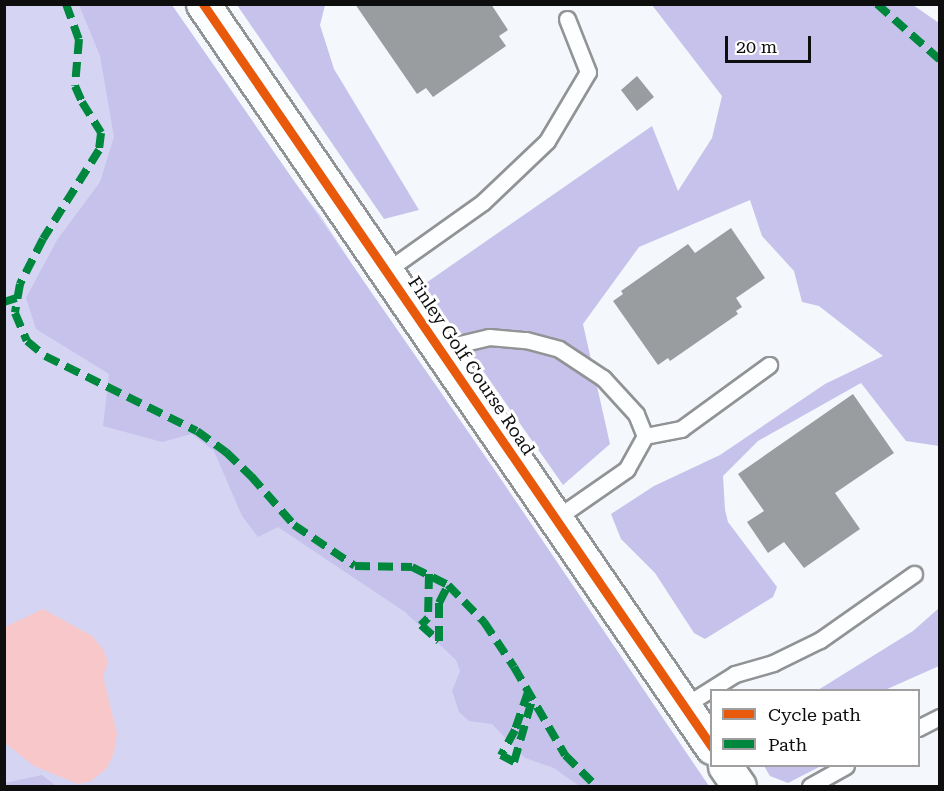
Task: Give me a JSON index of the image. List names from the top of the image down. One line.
{"streets":{"street":["Finley Golf Course Road"]},"legend":["Cycle path","Path"],"scale_bar":"20 m"}
